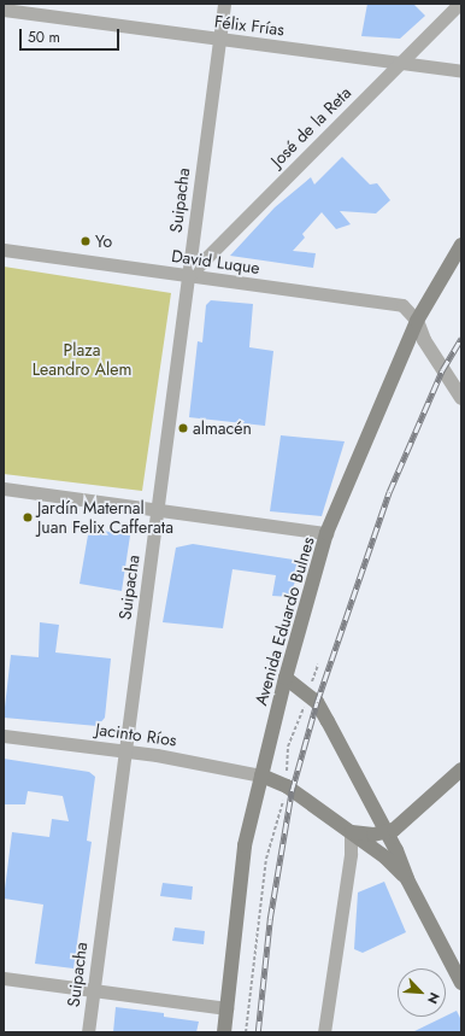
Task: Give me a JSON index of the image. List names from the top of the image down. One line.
{"streets":{"main road":["Avenida Eduardo Bulnes"],"street":["Félix Frías","José de la Reta","Suipacha","David Luque","Jacinto Ríos"]},"crossings":[["Félix Frías","José de la Reta"],["Félix Frías","Suipacha"],["José de la Reta","Suipacha"],["José de la Reta","David Luque"],["Suipacha","David Luque"],["Suipacha","Jacinto Ríos"],["David Luque","Avenida Eduardo Bulnes"],["Avenida Eduardo Bulnes","Jacinto Ríos"]],"parks":["Plaza Leandro Alem"],"places":["Yo","almacén","Jardín Maternal Juan Felix Cafferata"],"scale_bar":"50 m","north":"bottom right"}
